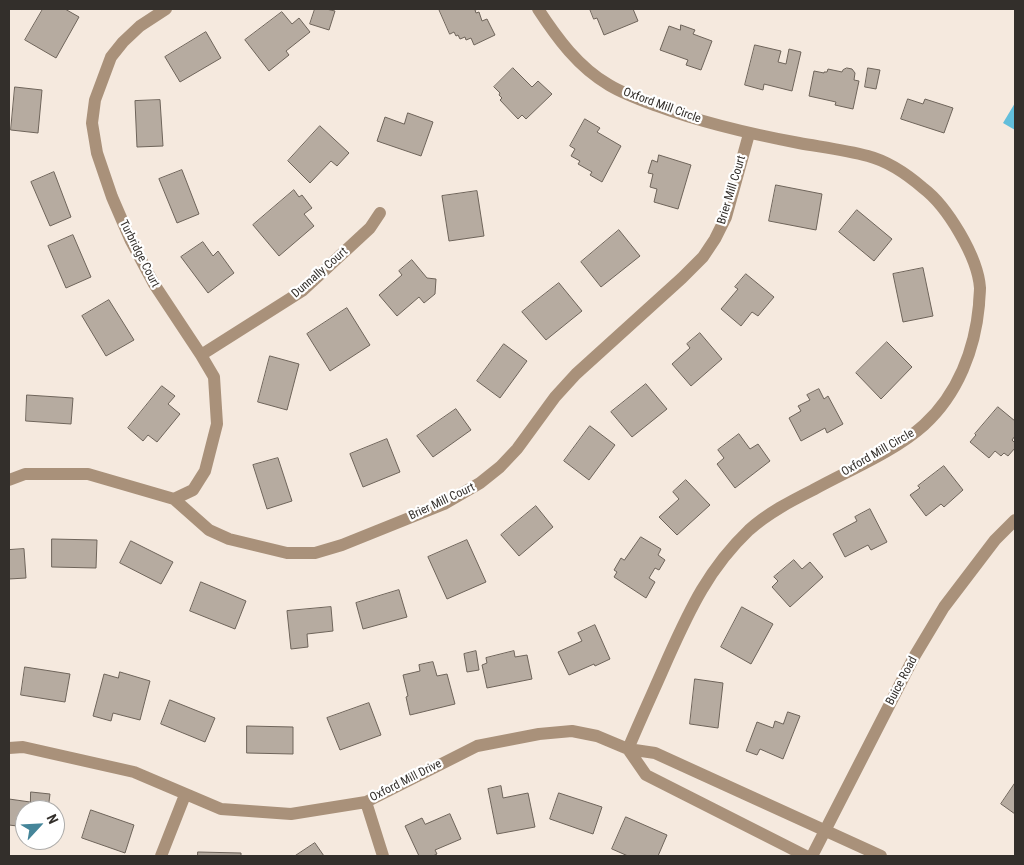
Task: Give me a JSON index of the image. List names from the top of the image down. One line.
{"streets":{"street":["Oxford Mill Circle","Brier Mill Court","Turbridge Court","Dunnally Court","Buice Road","Oxford Mill Drive"]},"crossings":[["Oxford Mill Circle","Brier Mill Court"],["Oxford Mill Circle","Oxford Mill Drive"],["Brier Mill Court","Turbridge Court"],["Turbridge Court","Dunnally Court"],["Buice Road","Oxford Mill Drive"]],"north":"top right"}
